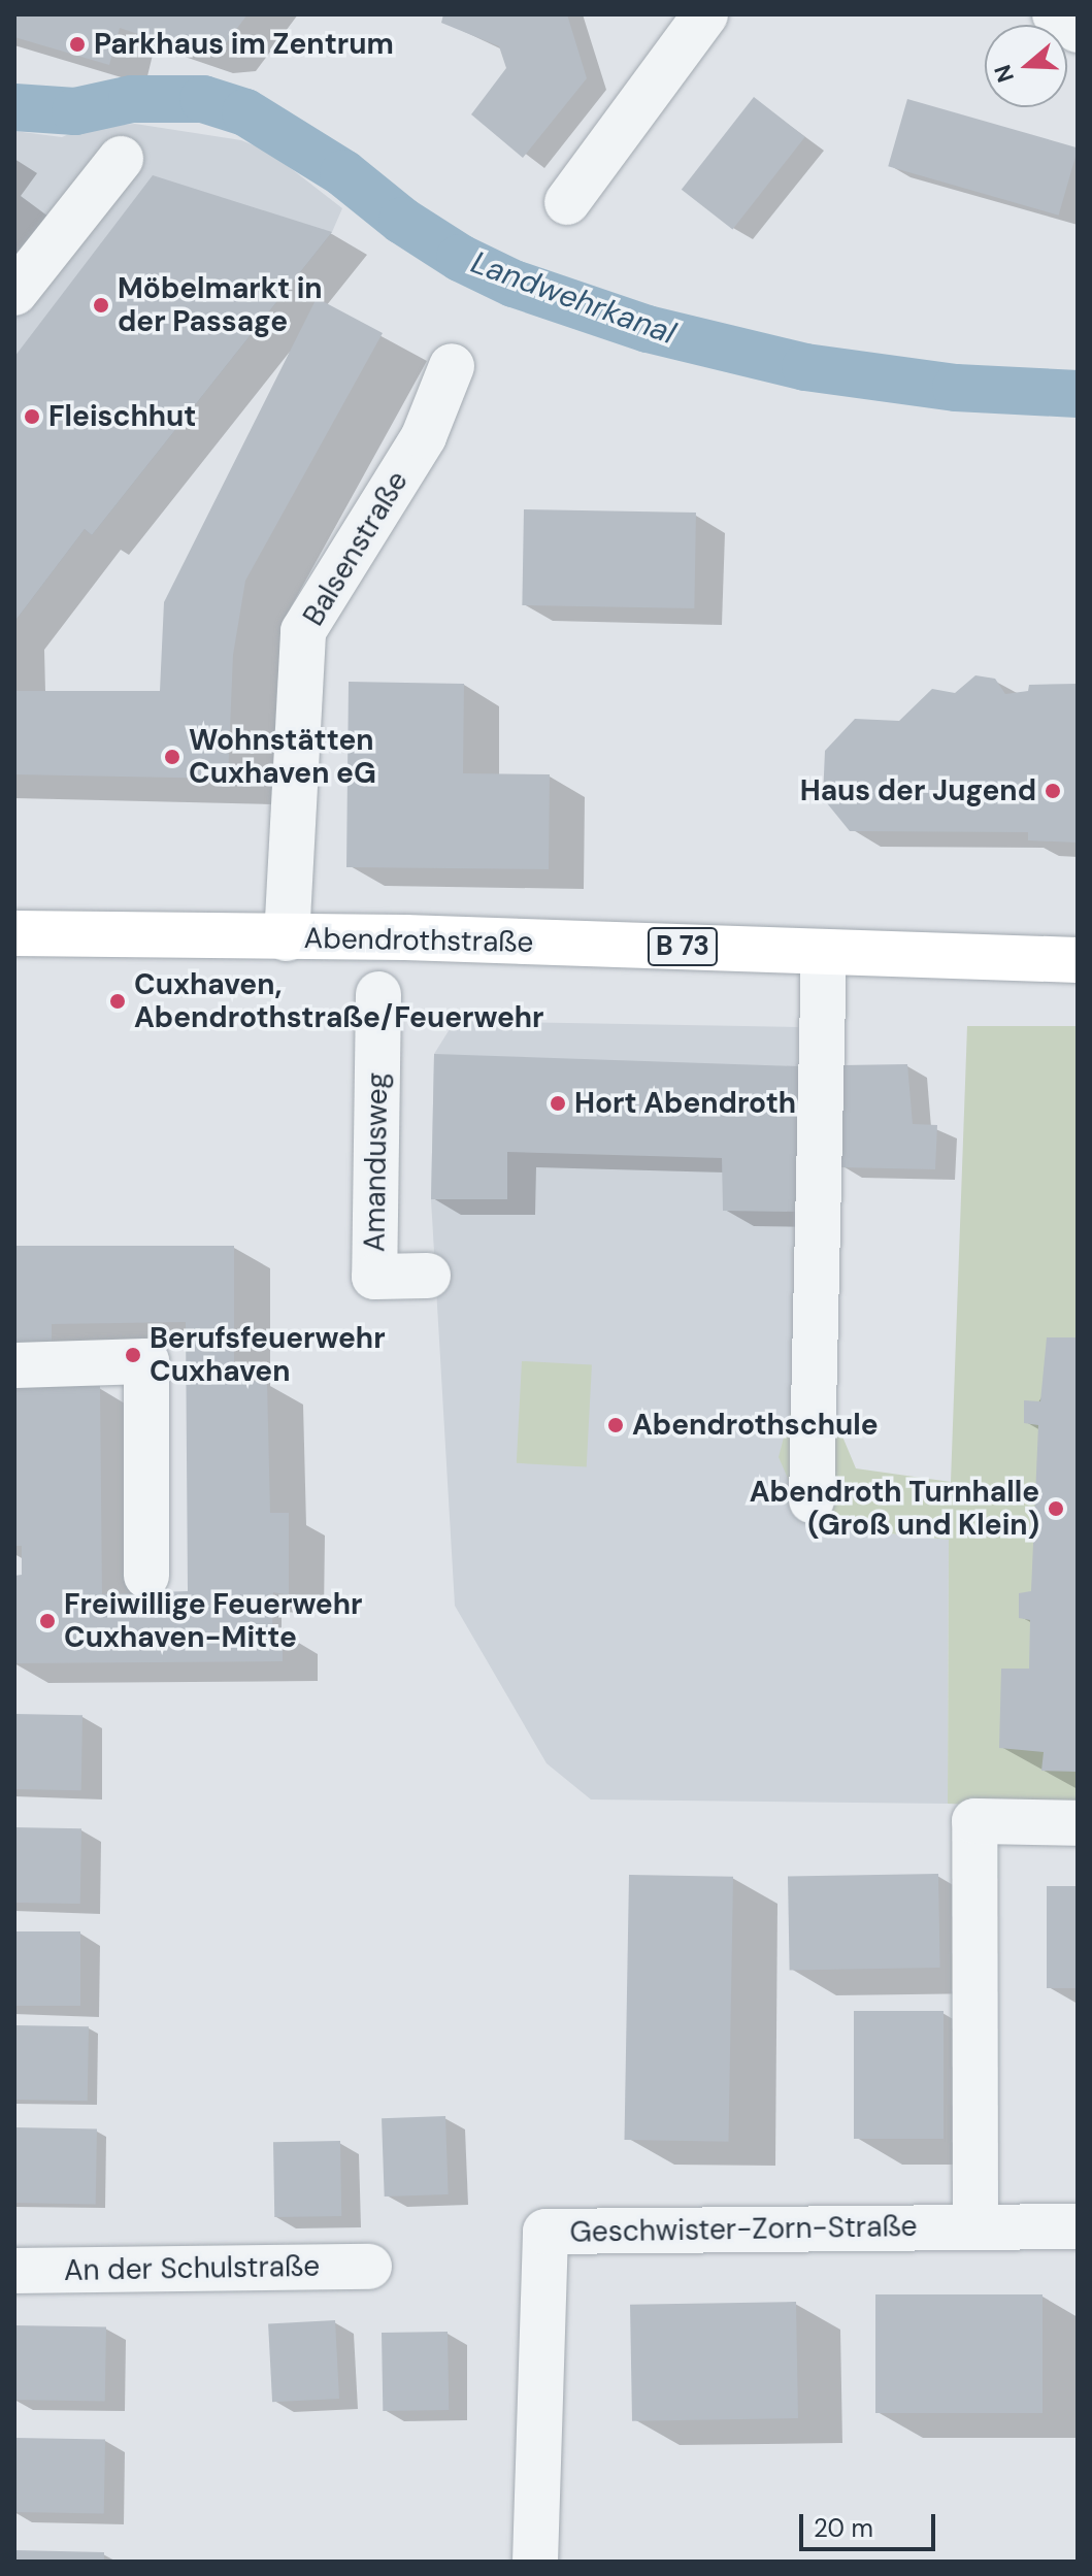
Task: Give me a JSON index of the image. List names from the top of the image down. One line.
{"streets":{"main road":["Abendrothstraße","B 73"],"street":["Balsenstraße","Amandusweg","Geschwister-Zorn-Straße","An der Schulstraße"]},"crossings":[["Balsenstraße","Abendrothstraße"]],"water":["Landwehrkanal"],"places":["Parkhaus im Zentrum","Möbelmarkt in der Passage","Fleischhut","Wohnstätten Cuxhaven eG","Haus der Jugend","Cuxhaven, Abendrothstraße/Feuerwehr","Hort Abendroth","Berufsfeuerwehr Cuxhaven","Abendrothschule","Abendroth Turnhalle (Groß und Klein)","Freiwillige Feuerwehr Cuxhaven-Mitte"],"scale_bar":"20 m","north":"left"}
